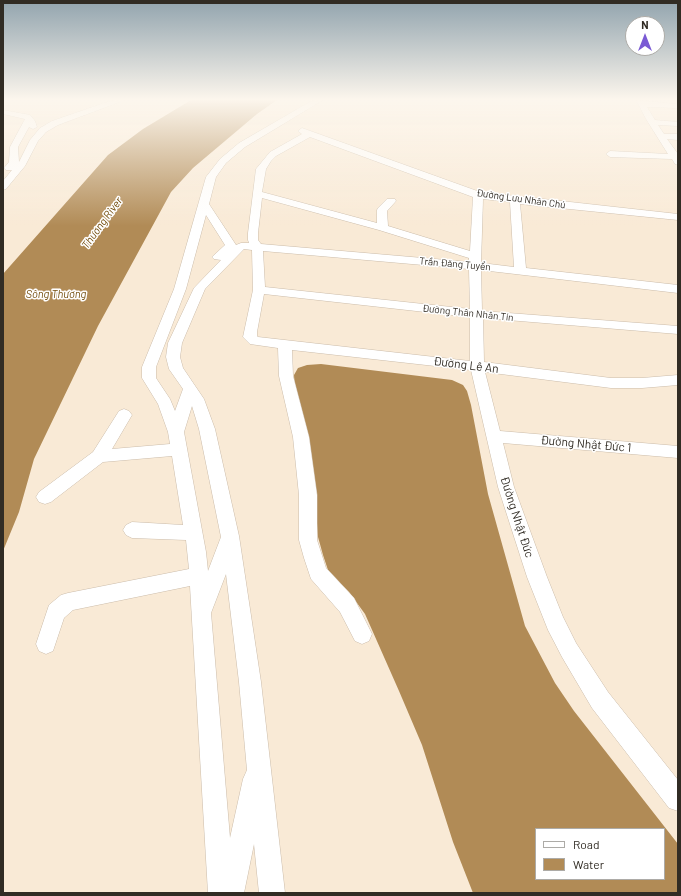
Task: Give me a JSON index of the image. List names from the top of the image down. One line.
{"streets":{"street":["Đường Lưu Nhân Chú","Trần Đăng Tuyển","Đường Thân Nhân Tín","Đường Lê An","Đường Nhật Đức 1","Đường Nhật Đức"]},"crossings":[["Đường Lưu Nhân Chú","Đường Nhật Đức"],["Trần Đăng Tuyển","Đường Nhật Đức"],["Đường Thân Nhân Tín","Đường Lê An"],["Đường Thân Nhân Tín","Đường Nhật Đức"],["Đường Lê An","Đường Nhật Đức"],["Đường Nhật Đức 1","Đường Nhật Đức"]],"water":["Thương River","Sông Thương"],"legend":["Road","Water"],"north":"top"}
